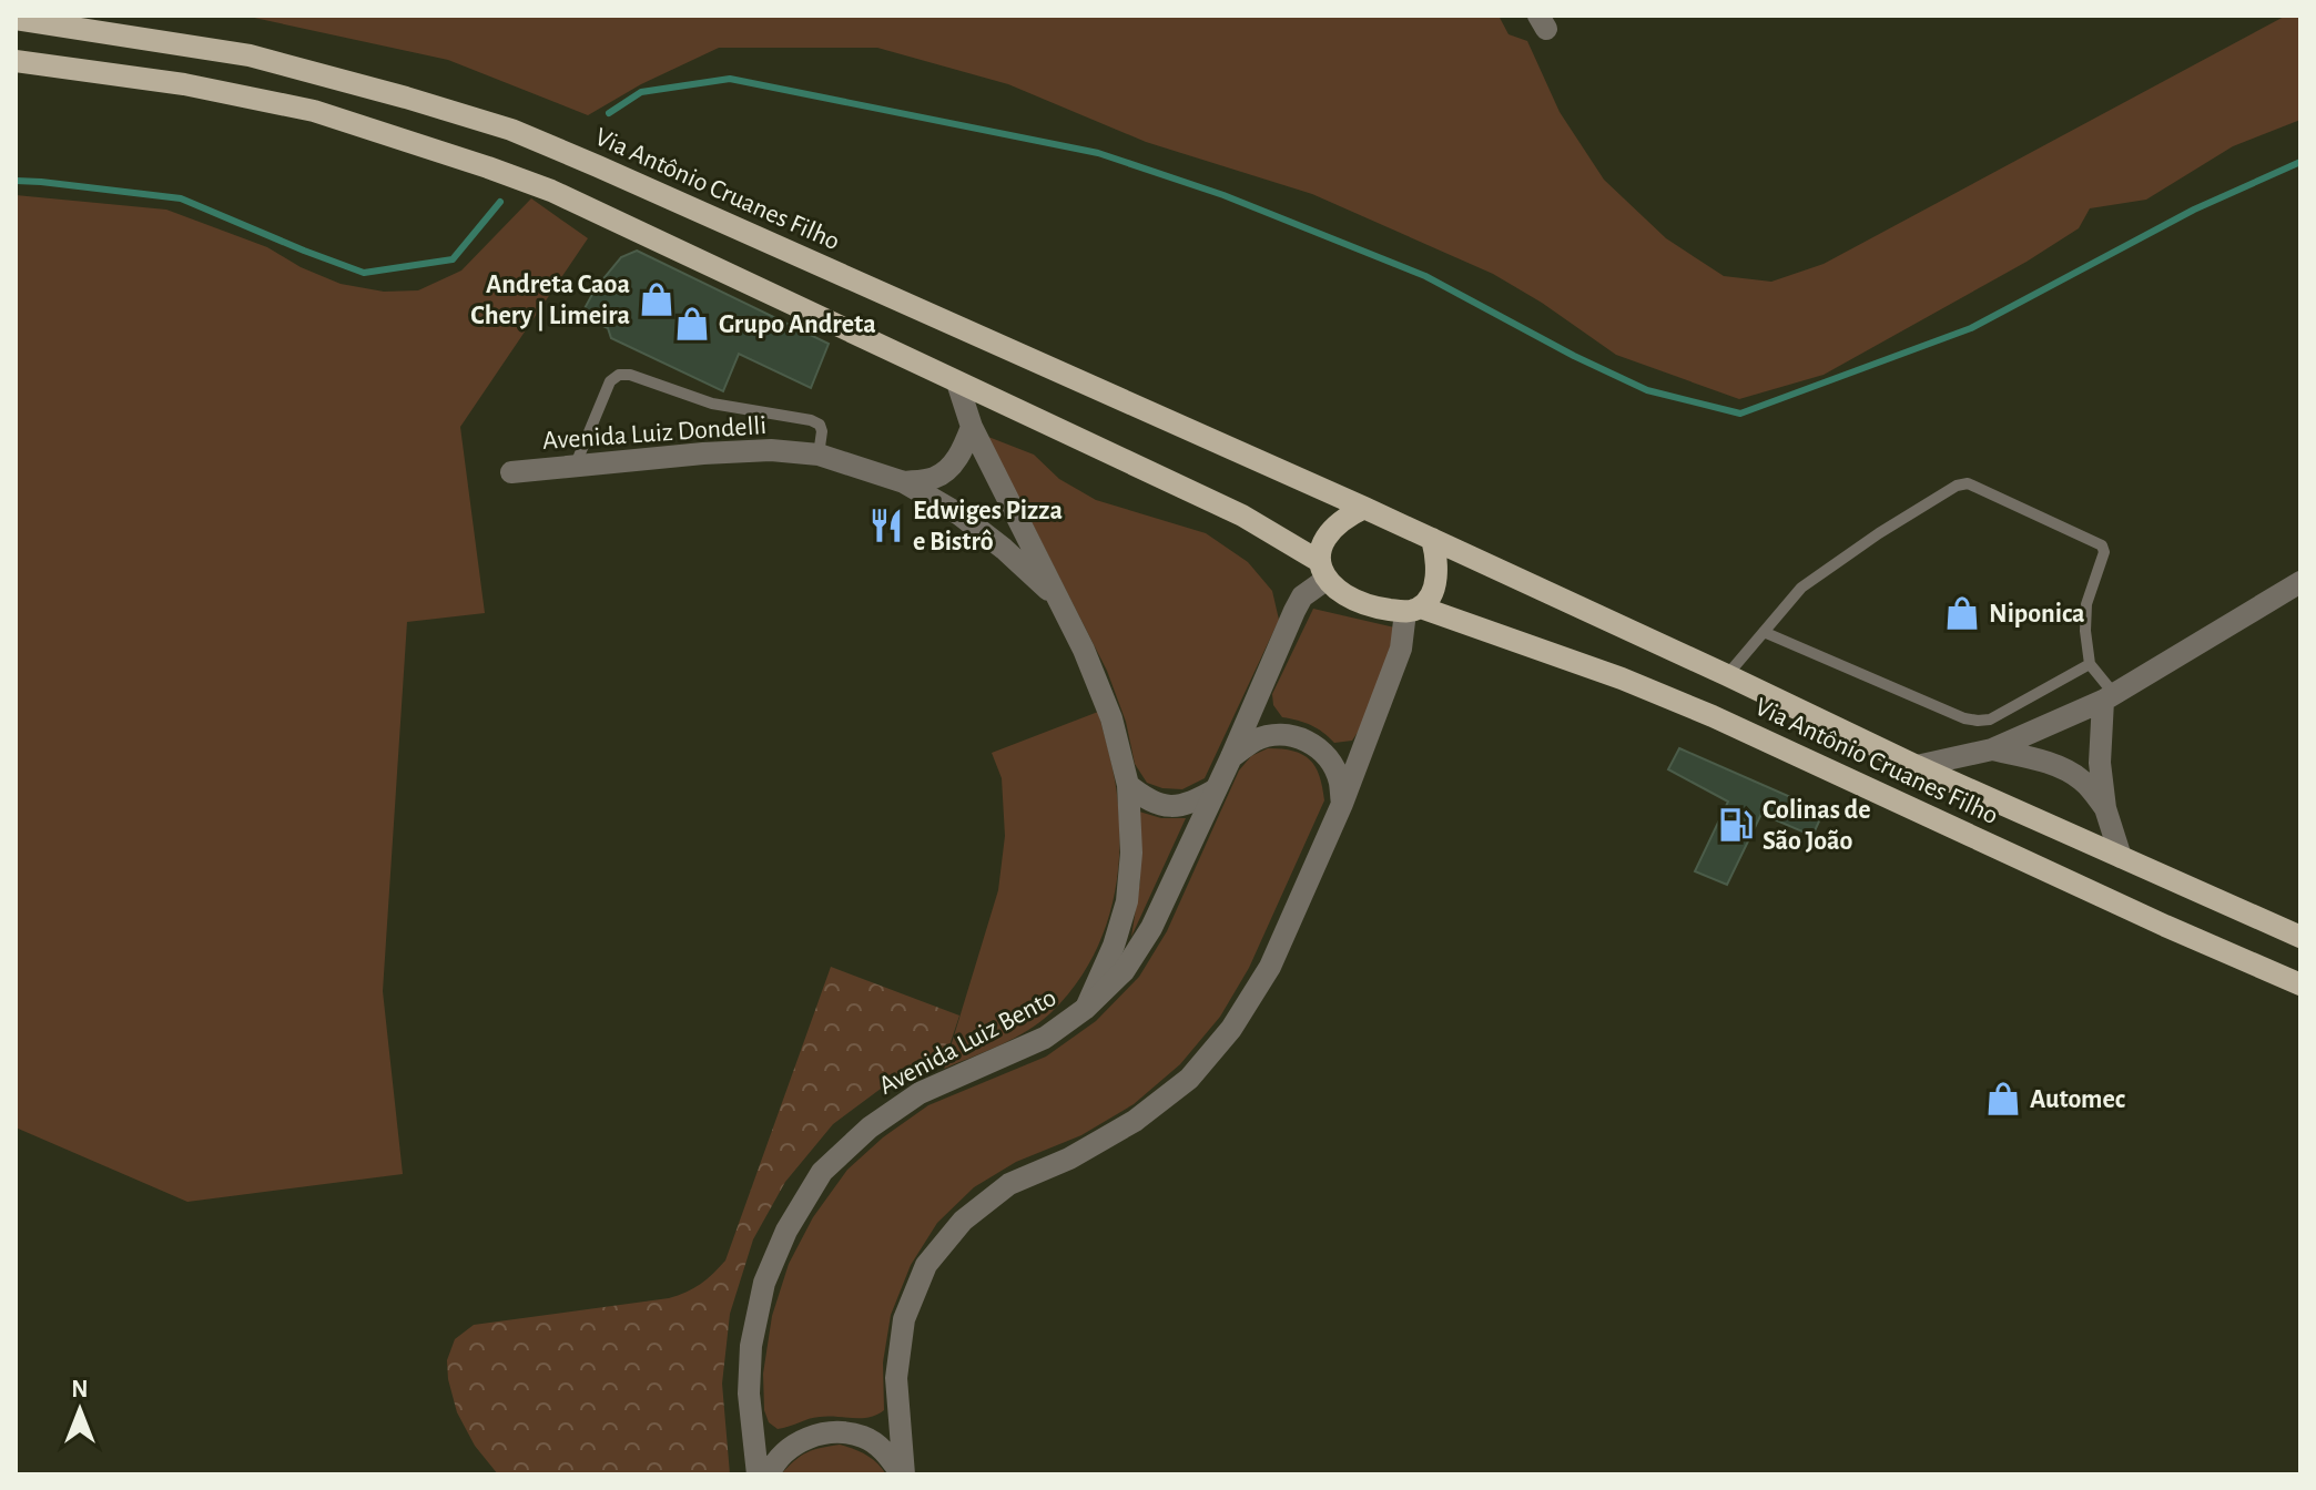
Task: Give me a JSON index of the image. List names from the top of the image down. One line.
{"streets":{"main road":["Via Antônio Cruanes Filho"],"street":["Avenida Luiz Dondelli","Avenida Luiz Bento"]},"crossings":[["Via Antônio Cruanes Filho","Avenida Luiz Bento"],["Avenida Luiz Dondelli","Avenida Luiz Bento"]],"places":{"shop":["Andreta Caoa Chery | Limeira","Grupo Andreta","Niponica","Automec"],"restaurant":["Edwiges Pizza e Bistrô"],"fuel station":["Colinas de São João"]},"north":"top"}
